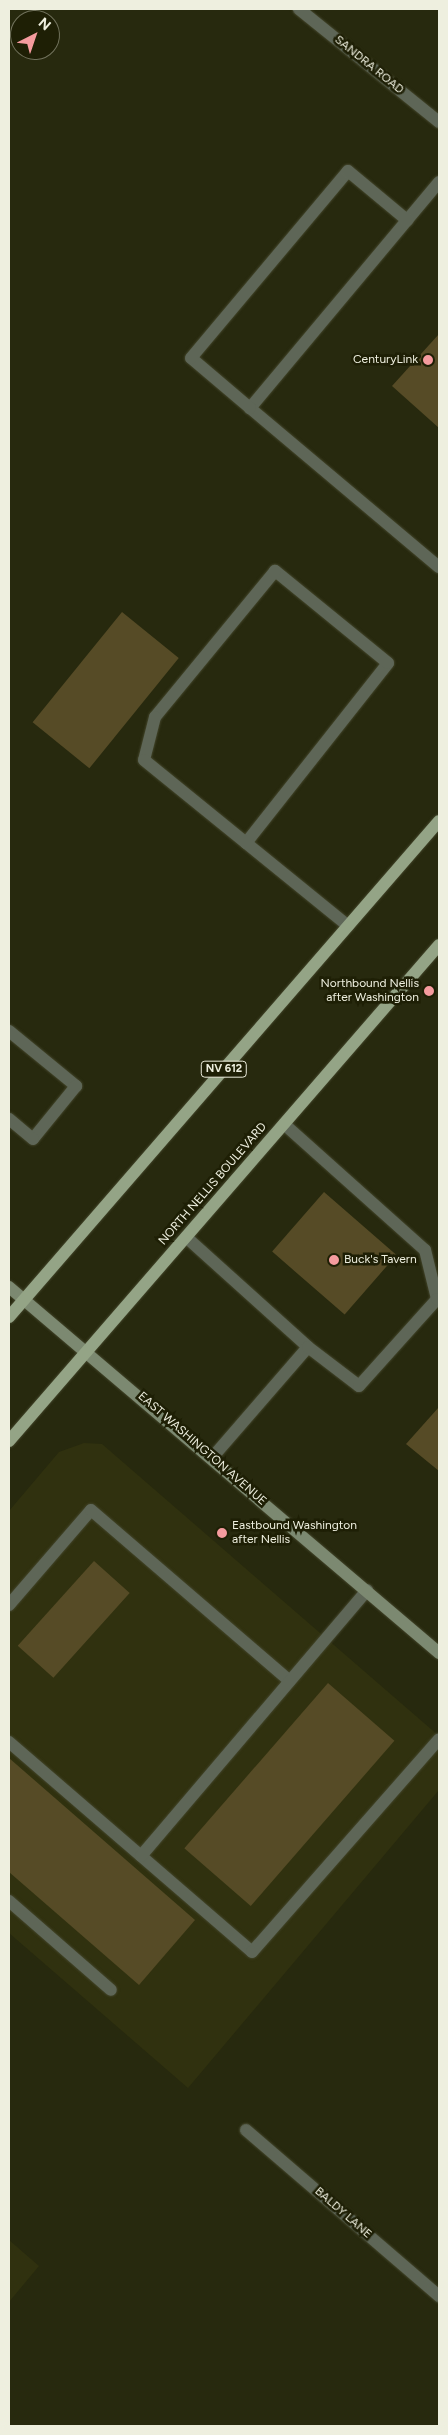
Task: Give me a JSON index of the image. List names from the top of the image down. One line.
{"streets":{"main road":["NV 612","NORTH NELLIS BOULEVARD","EAST WASHINGTON AVENUE"],"street":["SANDRA ROAD","BALDY LANE"]},"crossings":[["NV 612","EAST WASHINGTON AVENUE"],["NORTH NELLIS BOULEVARD","EAST WASHINGTON AVENUE"]],"places":["CenturyLink","Northbound Nellis after Washington","Buck's Tavern","Eastbound Washington after Nellis"],"north":"top right"}
